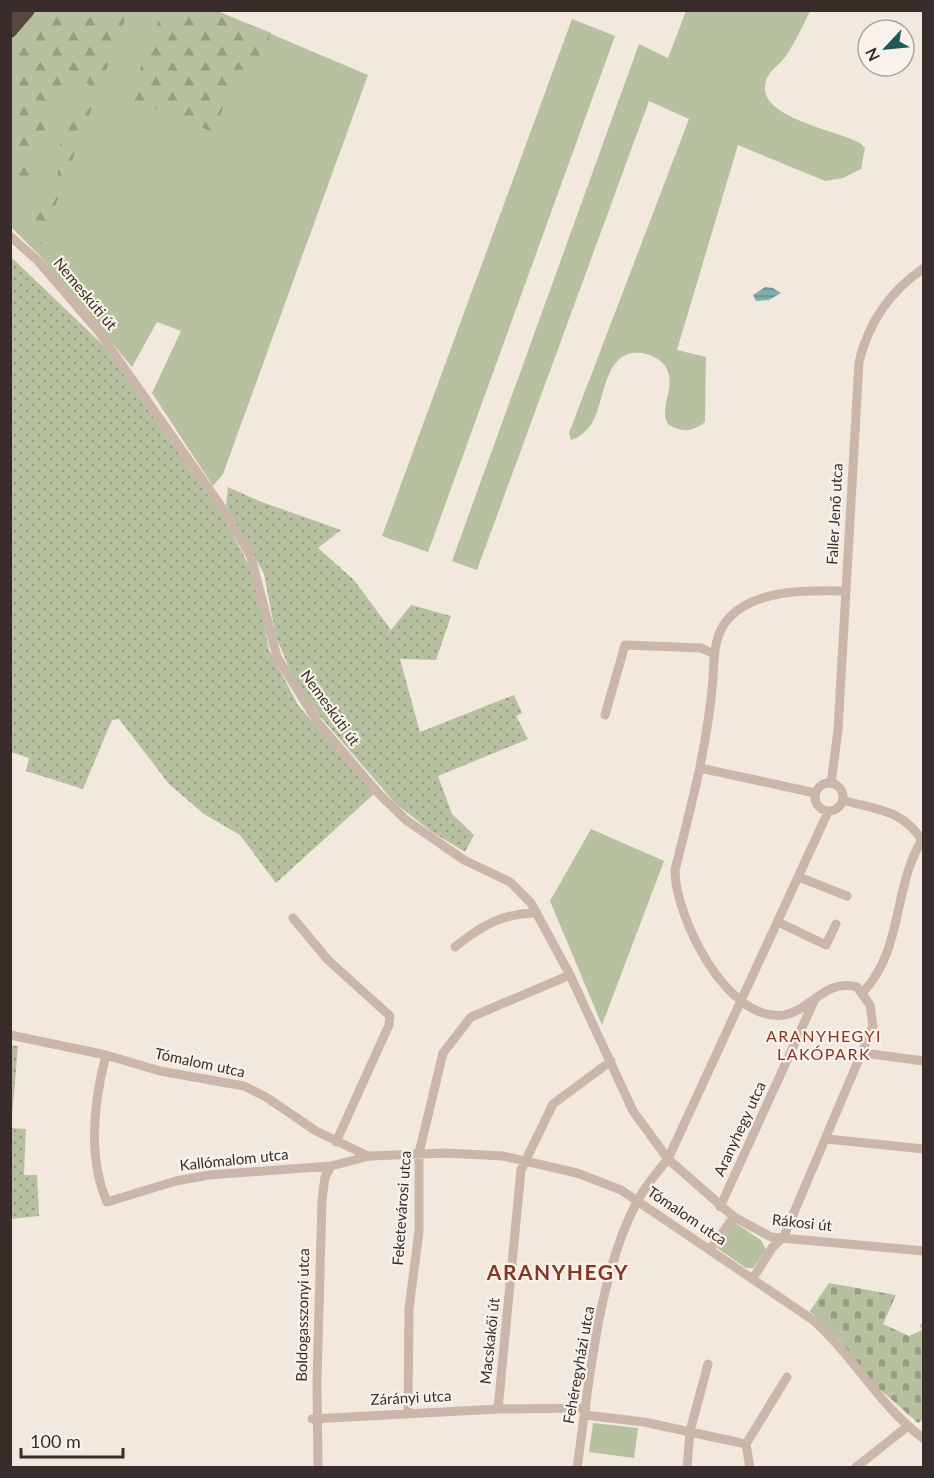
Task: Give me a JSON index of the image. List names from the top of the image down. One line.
{"streets":{"street":["Nemeskúti út","Faller Jenő utca","Tómalom utca","Aranyhegy utca","Kallómalom utca","Feketevárosi utca","Rákosi út","Boldogasszonyi utca","Macskakői út","Fehéregyházi utca","Zárányi utca"]},"crossings":[["Nemeskúti út","Feketevárosi utca"],["Nemeskúti út","Rákosi út"],["Nemeskúti út","Macskakői út"],["Nemeskúti út","Fehéregyházi utca"],["Tómalom utca","Kallómalom utca"],["Tómalom utca","Feketevárosi utca"],["Tómalom utca","Boldogasszonyi utca"],["Tómalom utca","Macskakői út"],["Tómalom utca","Fehéregyházi utca"],["Aranyhegy utca","Rákosi út"],["Kallómalom utca","Boldogasszonyi utca"],["Feketevárosi utca","Zárányi utca"],["Rákosi út","Fehéregyházi utca"],["Boldogasszonyi utca","Zárányi utca"],["Macskakői út","Zárányi utca"],["Fehéregyházi utca","Zárányi utca"]],"districts":["ARANYHEGYI LAKÓPARK","ARANYHEGY"],"scale_bar":"100 m","north":"bottom left"}
